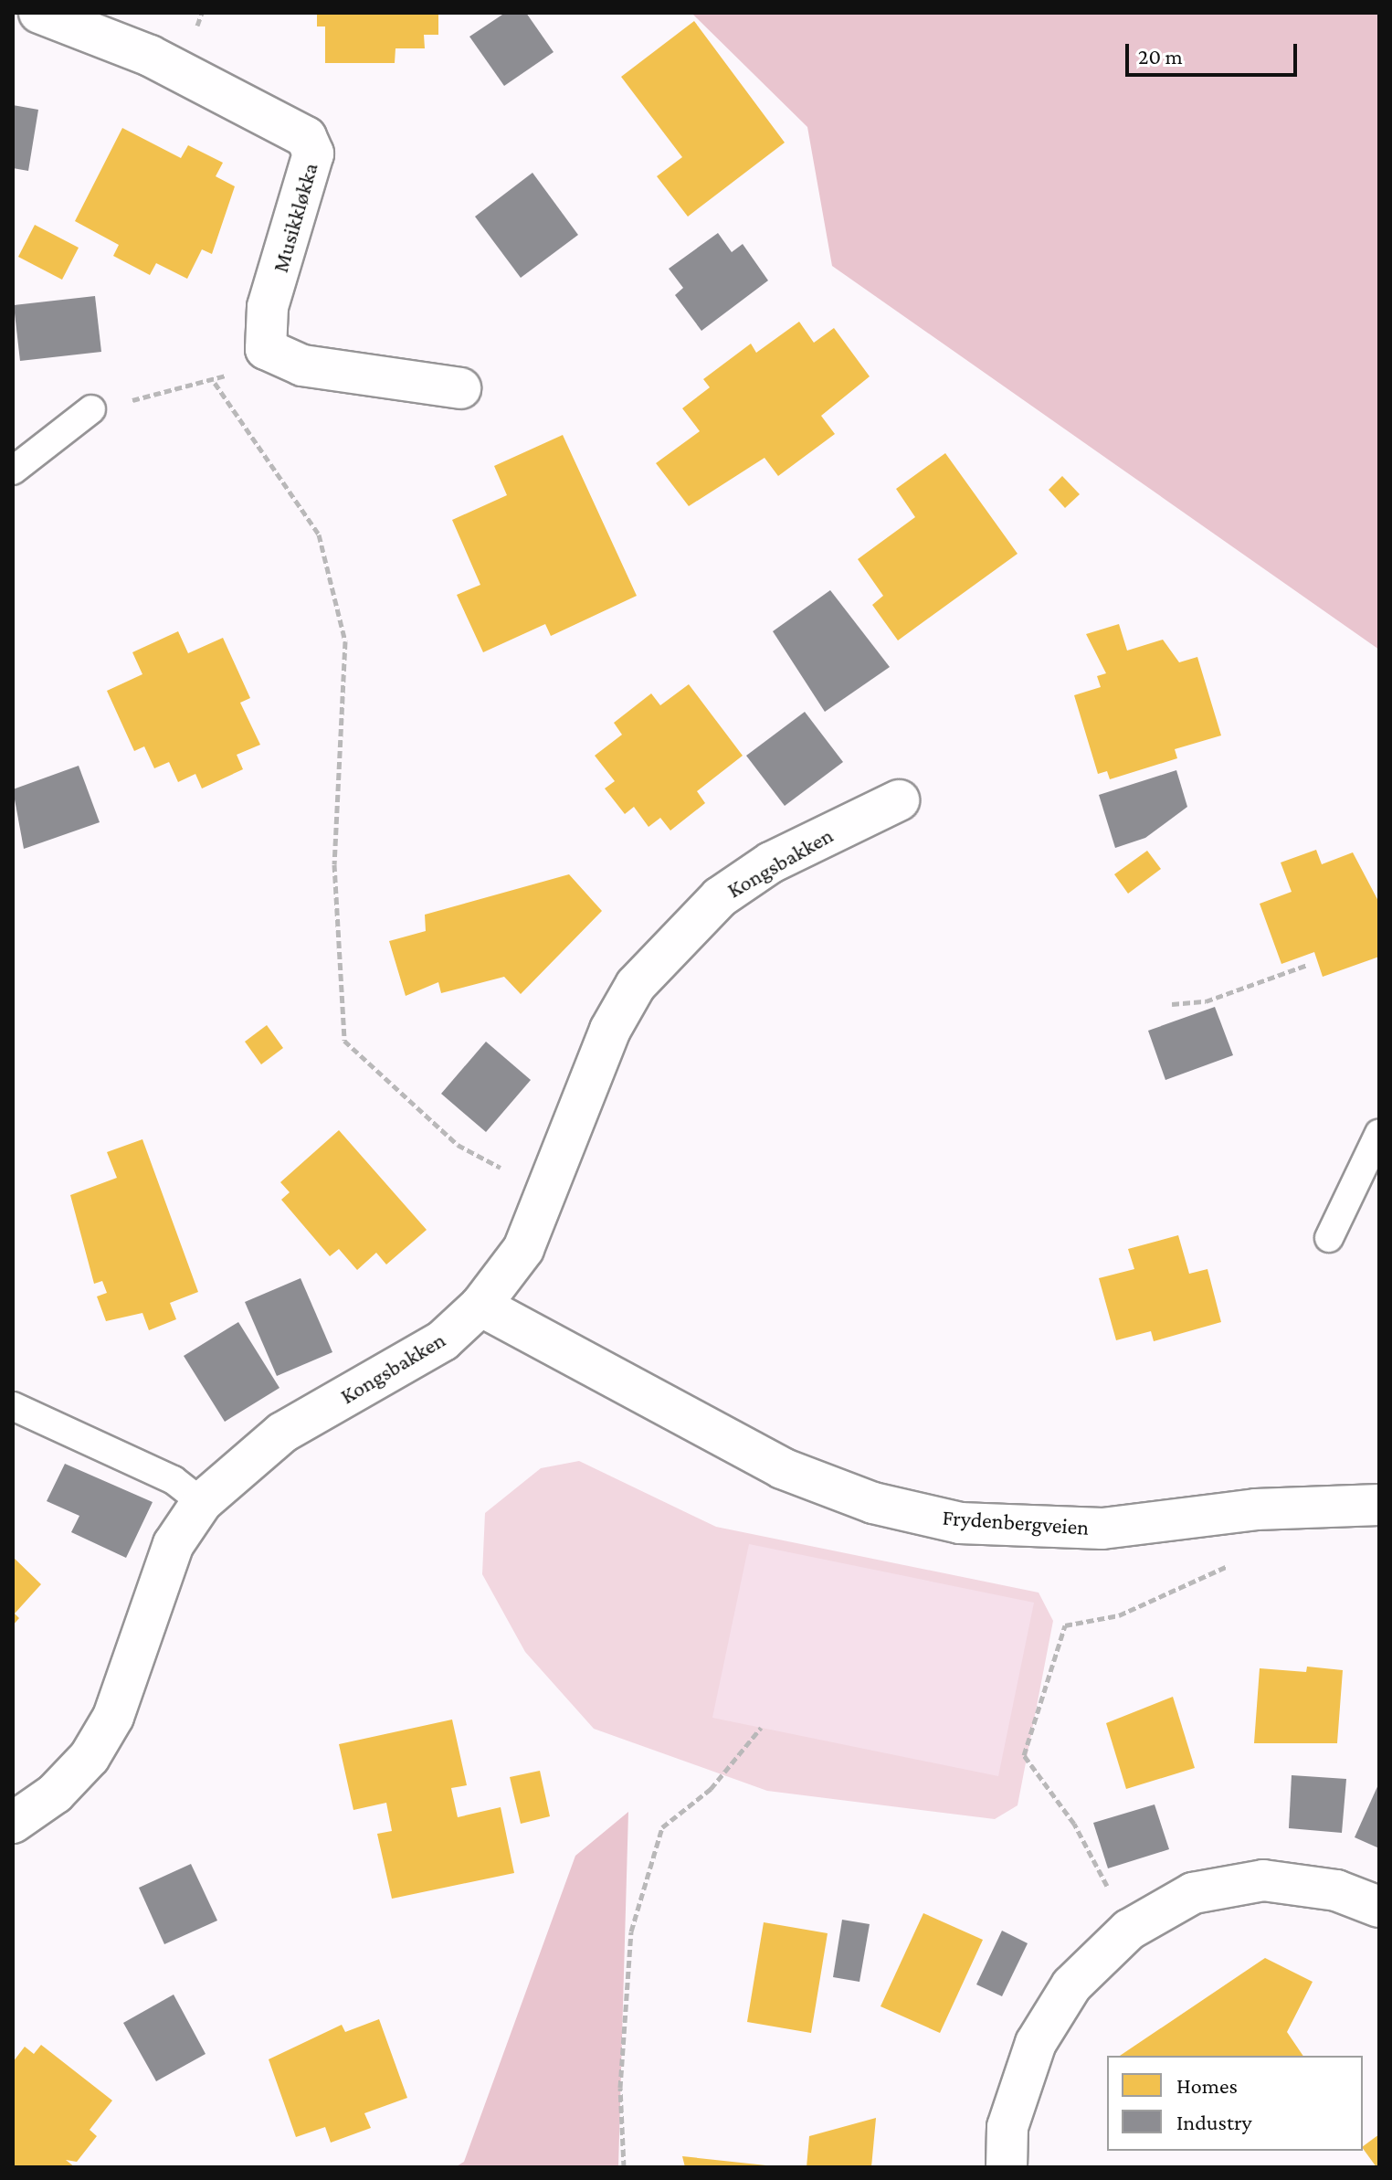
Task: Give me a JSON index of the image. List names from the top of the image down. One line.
{"streets":{"street":["Musikkløkka","Kongsbakken","Frydenbergveien"]},"crossings":[["Kongsbakken","Frydenbergveien"]],"legend":["Homes","Industry"],"scale_bar":"20 m"}
